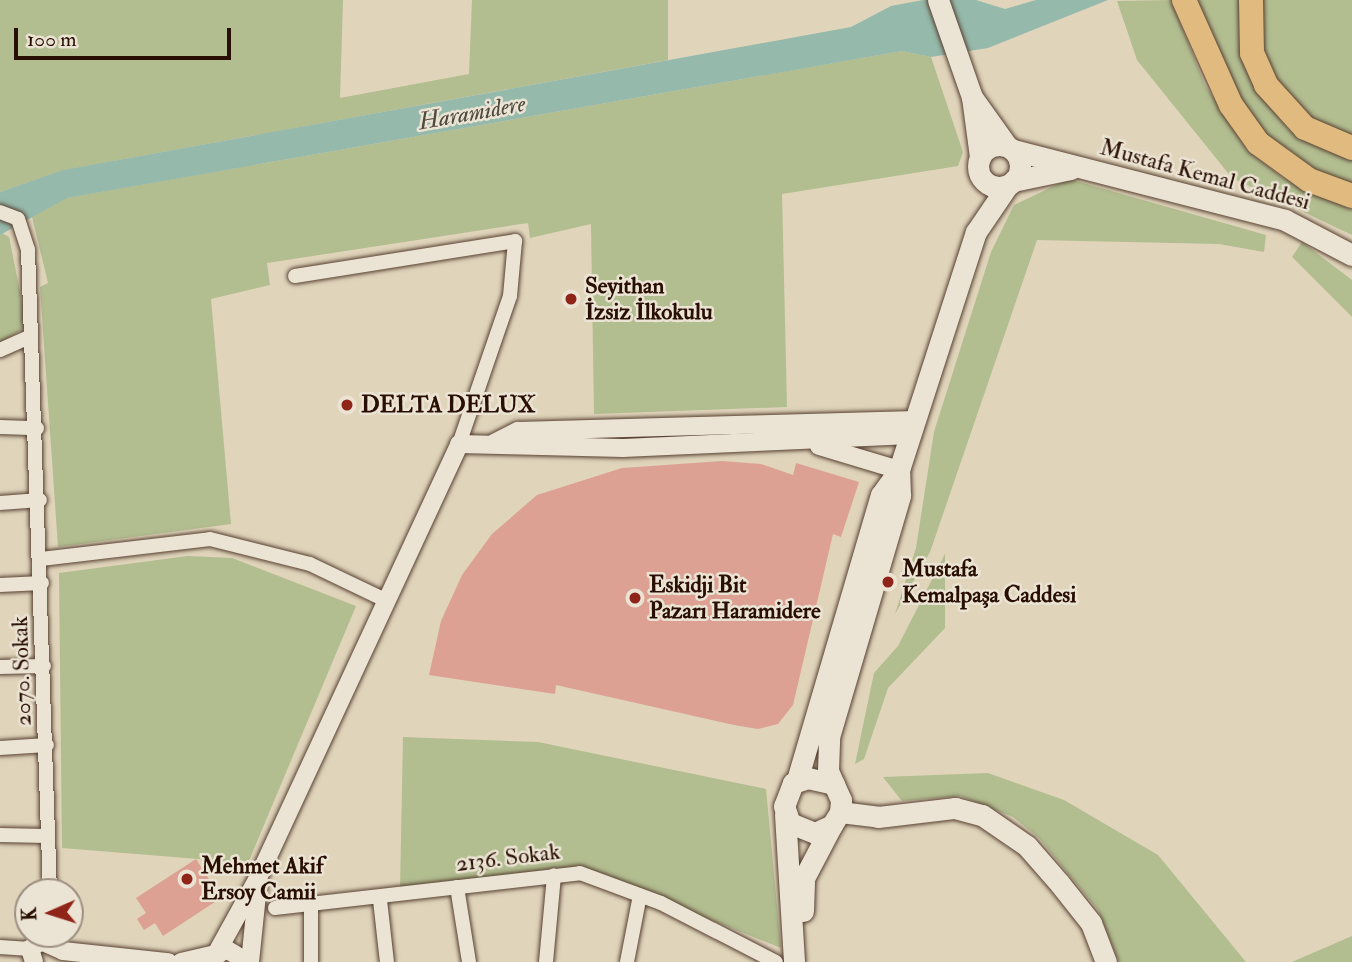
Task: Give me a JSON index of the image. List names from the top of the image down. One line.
{"streets":{"main road":["Mustafa Kemal Caddesi"],"street":["2070. Sokak","2136. Sokak"]},"water":["Haramidere"],"places":["Seyithan İzsiz İlkokulu","DELTA DELUX","Mustafa Kemalpaşa Caddesi","Eskidji Bit Pazarı Haramidere","Mehmet Akif Ersoy Camii"],"scale_bar":"100 m","north":"left"}
